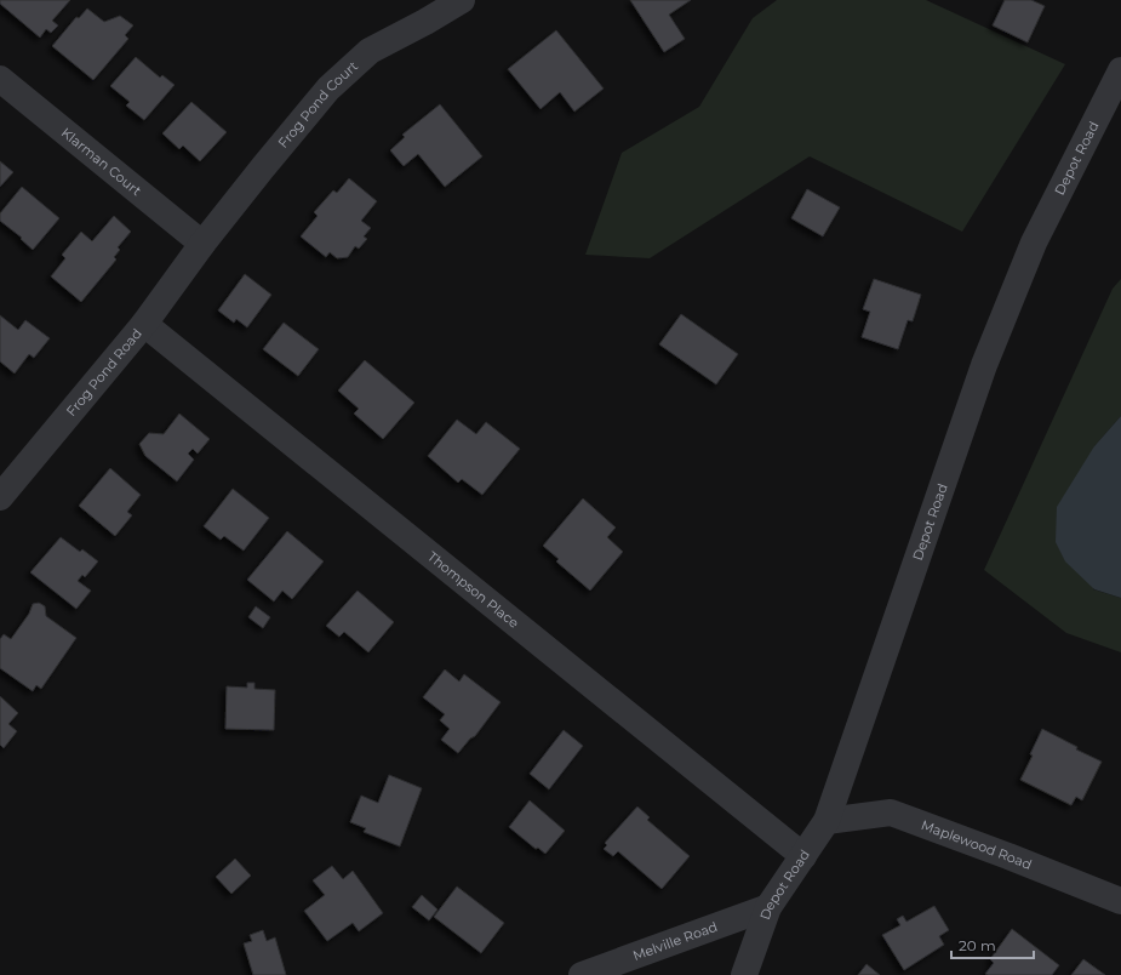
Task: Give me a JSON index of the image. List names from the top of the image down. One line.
{"streets":{"street":["Frog Pond Court","Depot Road","Klarman Court","Frog Pond Road","Thompson Place","Maplewood Road","Melville Road"]},"crossings":[["Frog Pond Court","Klarman Court"],["Frog Pond Court","Frog Pond Road"],["Depot Road","Thompson Place"],["Depot Road","Maplewood Road"],["Depot Road","Melville Road"],["Klarman Court","Frog Pond Road"],["Frog Pond Road","Thompson Place"]],"scale_bar":"20 m"}
